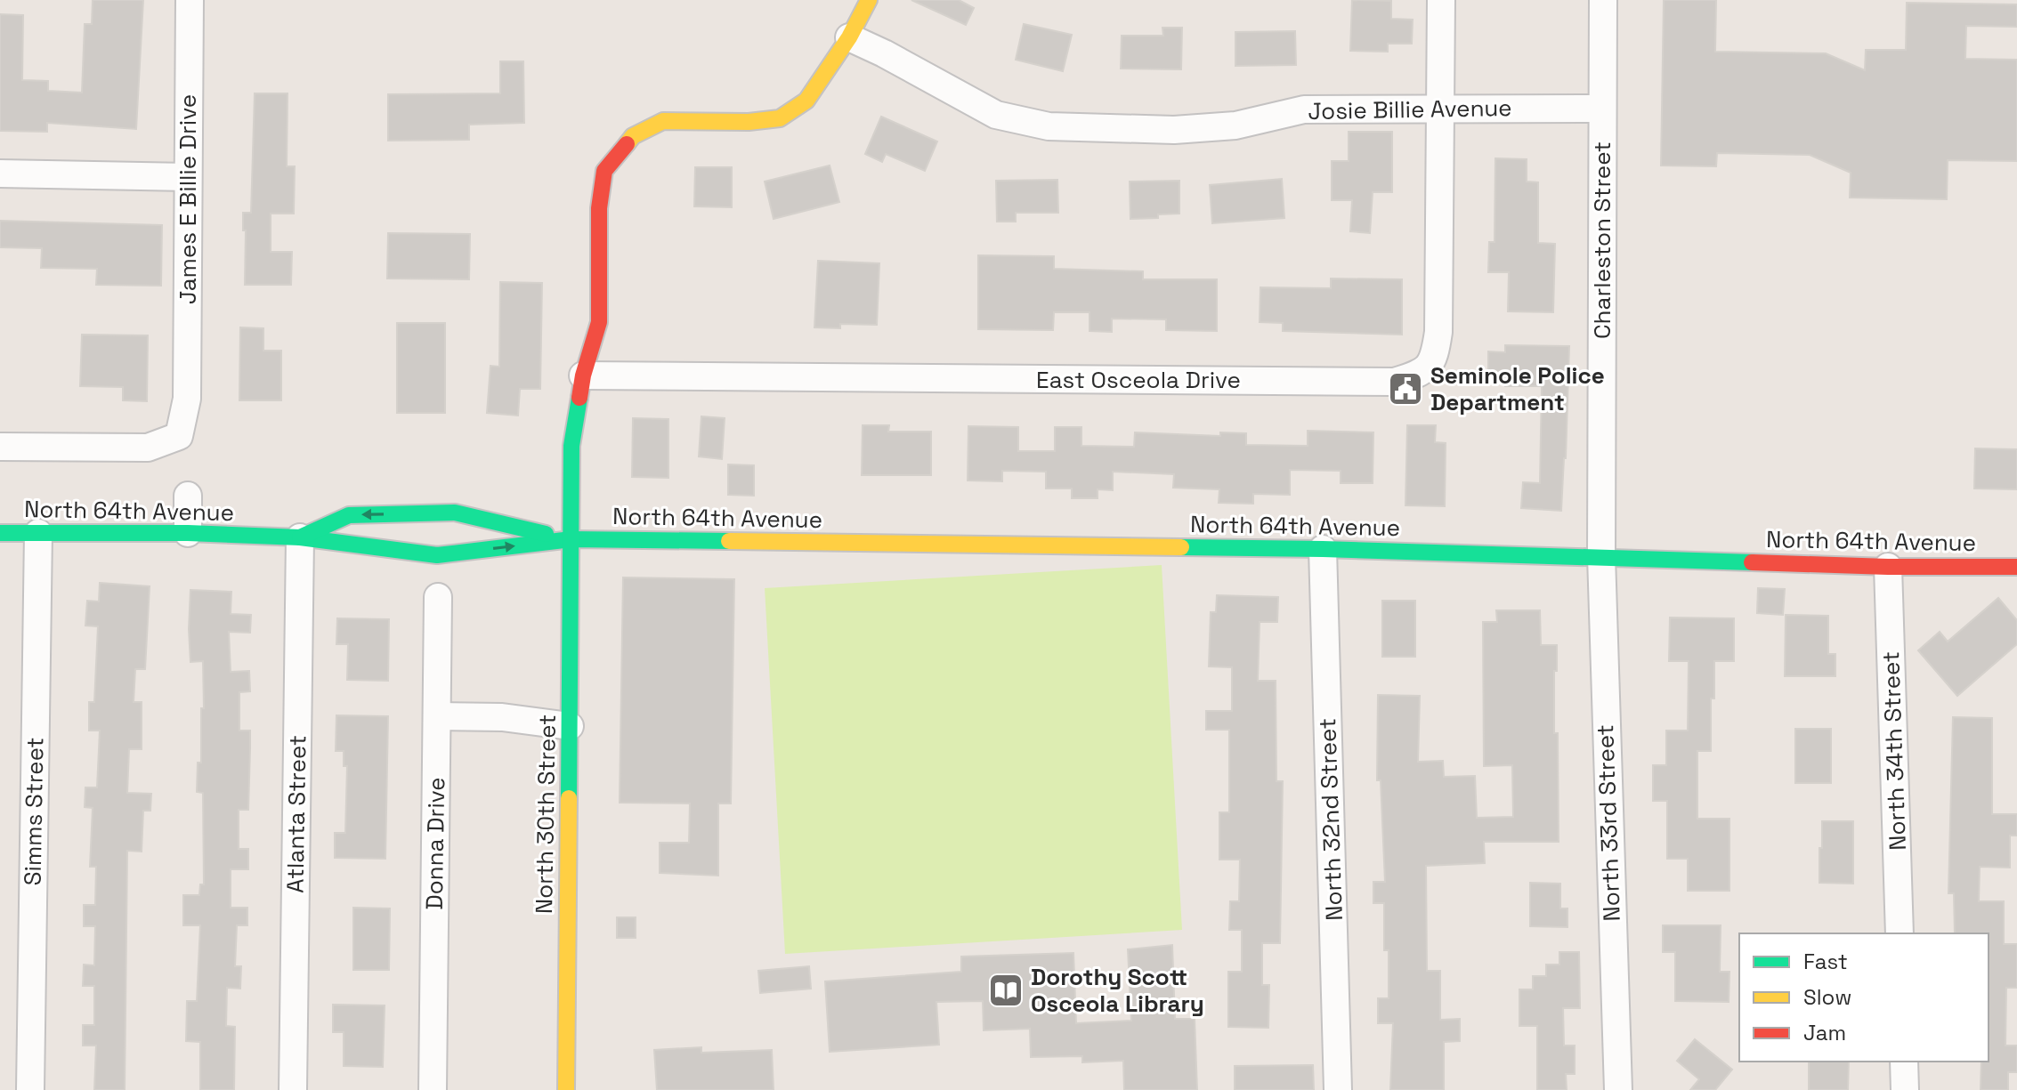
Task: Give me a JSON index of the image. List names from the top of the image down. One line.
{"streets":{"street":["Josie Billie Avenue","James E Billie Drive","Charleston Street","East Osceola Drive","North 64th Avenue","North 34th Street","Simms Street","Atlanta Street","North 30th Street","North 32nd Street","North 33rd Street","Donna Drive"]},"crossings":[["Josie Billie Avenue","Charleston Street"],["Josie Billie Avenue","East Osceola Drive"],["Charleston Street","North 64th Avenue"],["Charleston Street","North 33rd Street"],["North 64th Avenue","North 34th Street"],["North 64th Avenue","Simms Street"],["North 64th Avenue","Atlanta Street"],["North 64th Avenue","North 30th Street"],["North 64th Avenue","North 32nd Street"],["North 64th Avenue","North 33rd Street"]],"places":{"public building":["Seminole Police Department"],"library":["Dorothy Scott Osceola Library"]},"legend":["Fast","Slow","Jam"]}
